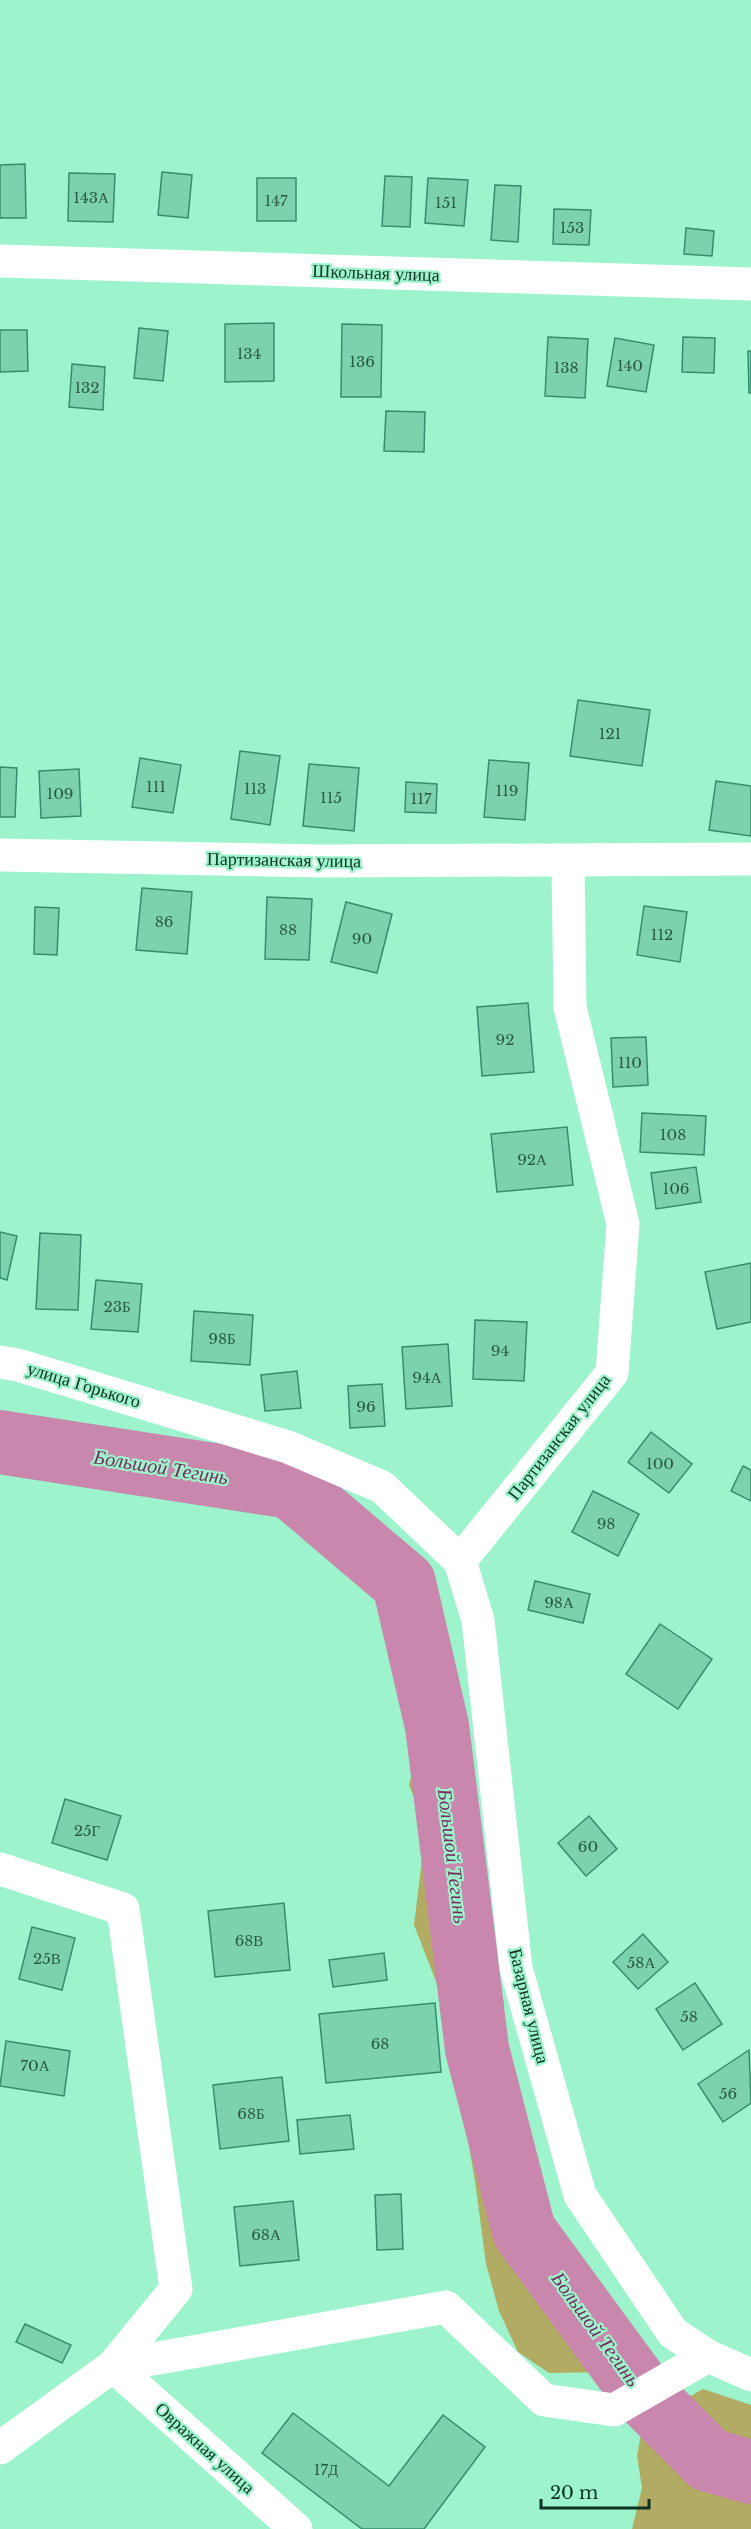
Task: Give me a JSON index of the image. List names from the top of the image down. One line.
{"streets":{"street":["Школьная улица","Партизанская улица","улица Горького","Базарная улица","Овражная улица"]},"crossings":[["Партизанская улица","улица Горького"],["Партизанская улица","Базарная улица"],["улица Горького","Базарная улица"]],"water":["Большой Тегинь"],"house_numbers":["143А","147","151","153","134","136","140","138","132","121","111","113","119","109","115","117","86","88","112","90","92","110","108","92А","106","23Б","98Б","94","94А","96","100","98","98А","25Г","60","68В","25В","58А","58","68","70А","56","68Б","68А","17Д"],"scale_bar":"20 m"}
